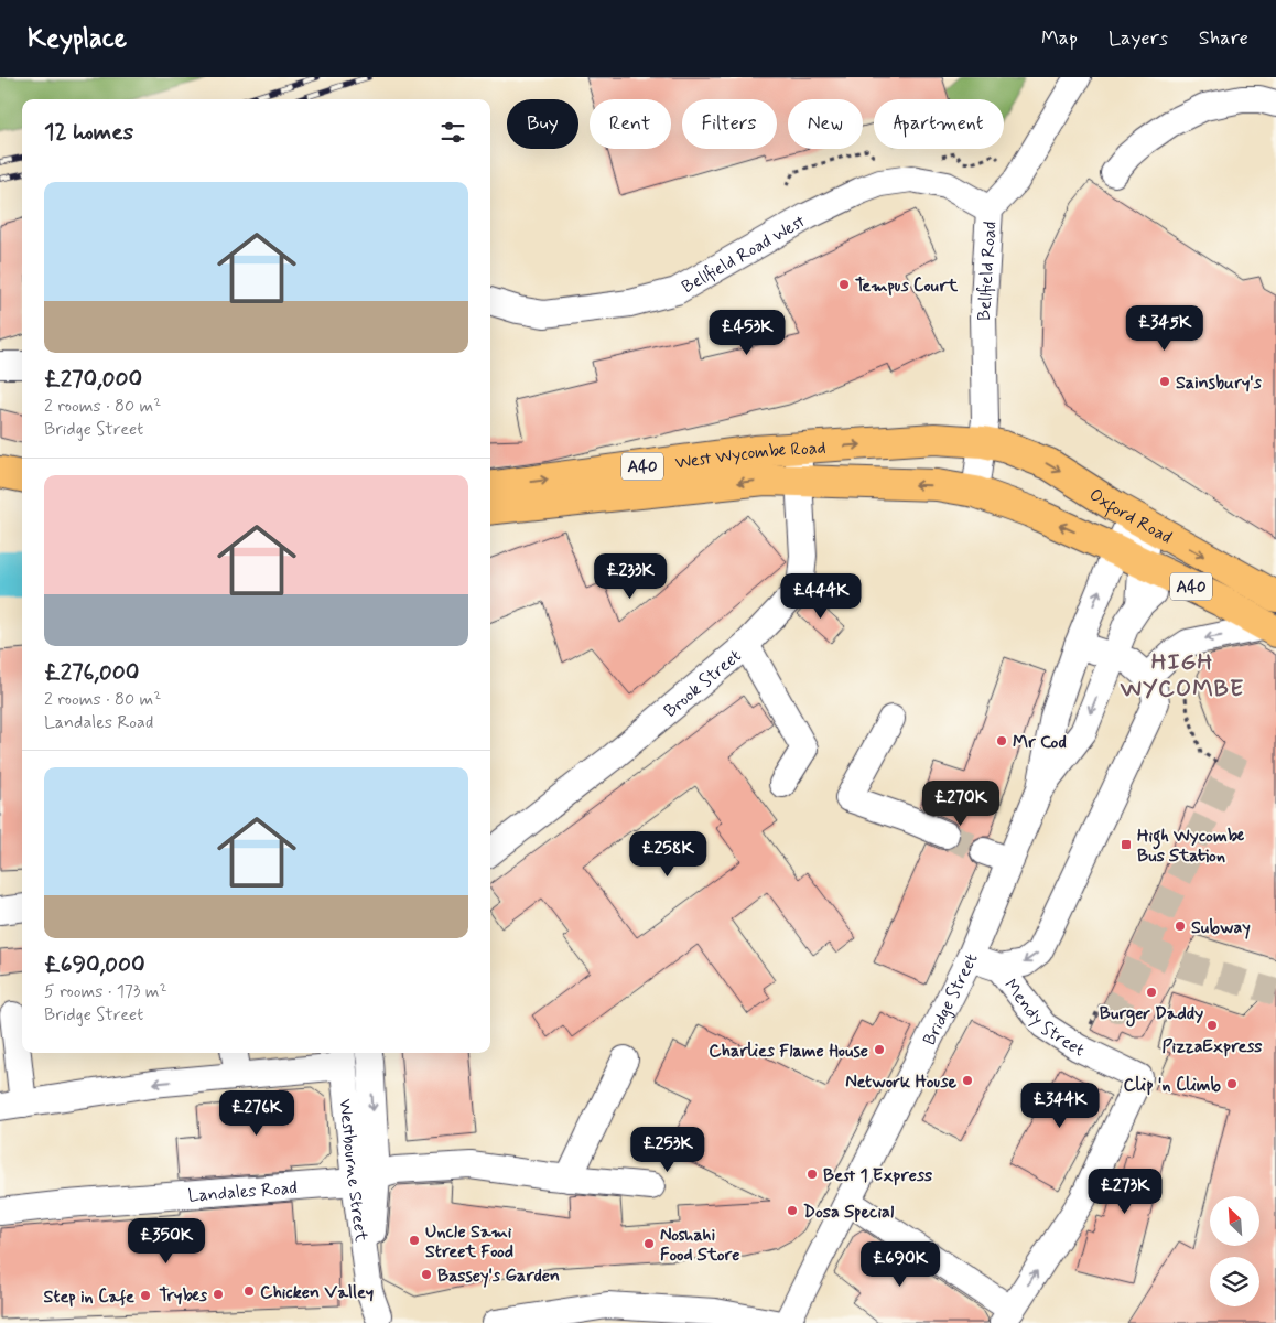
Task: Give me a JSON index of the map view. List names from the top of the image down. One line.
{"streets":{"main road":["West Wycombe Road","A40","Oxford Road"],"street":["Bellfield Road West","Bellfield Road","Brook Street","Bridge Street","Mendy Street","Westbourne Street","Landales Road"]},"crossings":[["Bellfield Road West","Bellfield Road"],["Bellfield Road","West Wycombe Road"],["Bellfield Road","Oxford Road"],["West Wycombe Road","Oxford Road"],["West Wycombe Road","Brook Street"],["Oxford Road","Bridge Street"],["Bridge Street","Mendy Street"],["Westbourne Street","Landales Road"]],"districts":["HIGH WYCOMBE"],"places":{"other":["Tempus Court","Sainsbury's","Mr Cod","Subway","Burger Daddy","PizzaExpress","Charlies Flame House","Network House","Clip 'n Climb","Best 1 Express","Dosa Special","Uncle Sami Street Food","Noshahi Food Store","Bassey's Garden","Chicken Valley","Trybes","Step in Cafe"],"transit":["High Wycombe Bus Station"]},"north":"top left","page":{"header":"Keyplace","nav":["Map","Layers","Share"],"chip":["Buy","Rent","Filters","New","Apartment"],"heading":"12 homes","list":[{"name":"£270,000","note":"2 rooms · 80 m² · Bridge Street"},{"name":"£276,000","note":"2 rooms · 80 m² · Landales Road"},{"name":"£690,000","note":"5 rooms · 173 m² · Bridge Street"}],"price":["£345K","£453K","£233K","£444K","£270K","£258K","£344K","£276K","£253K","£273K","£350K","£690K"]}}
